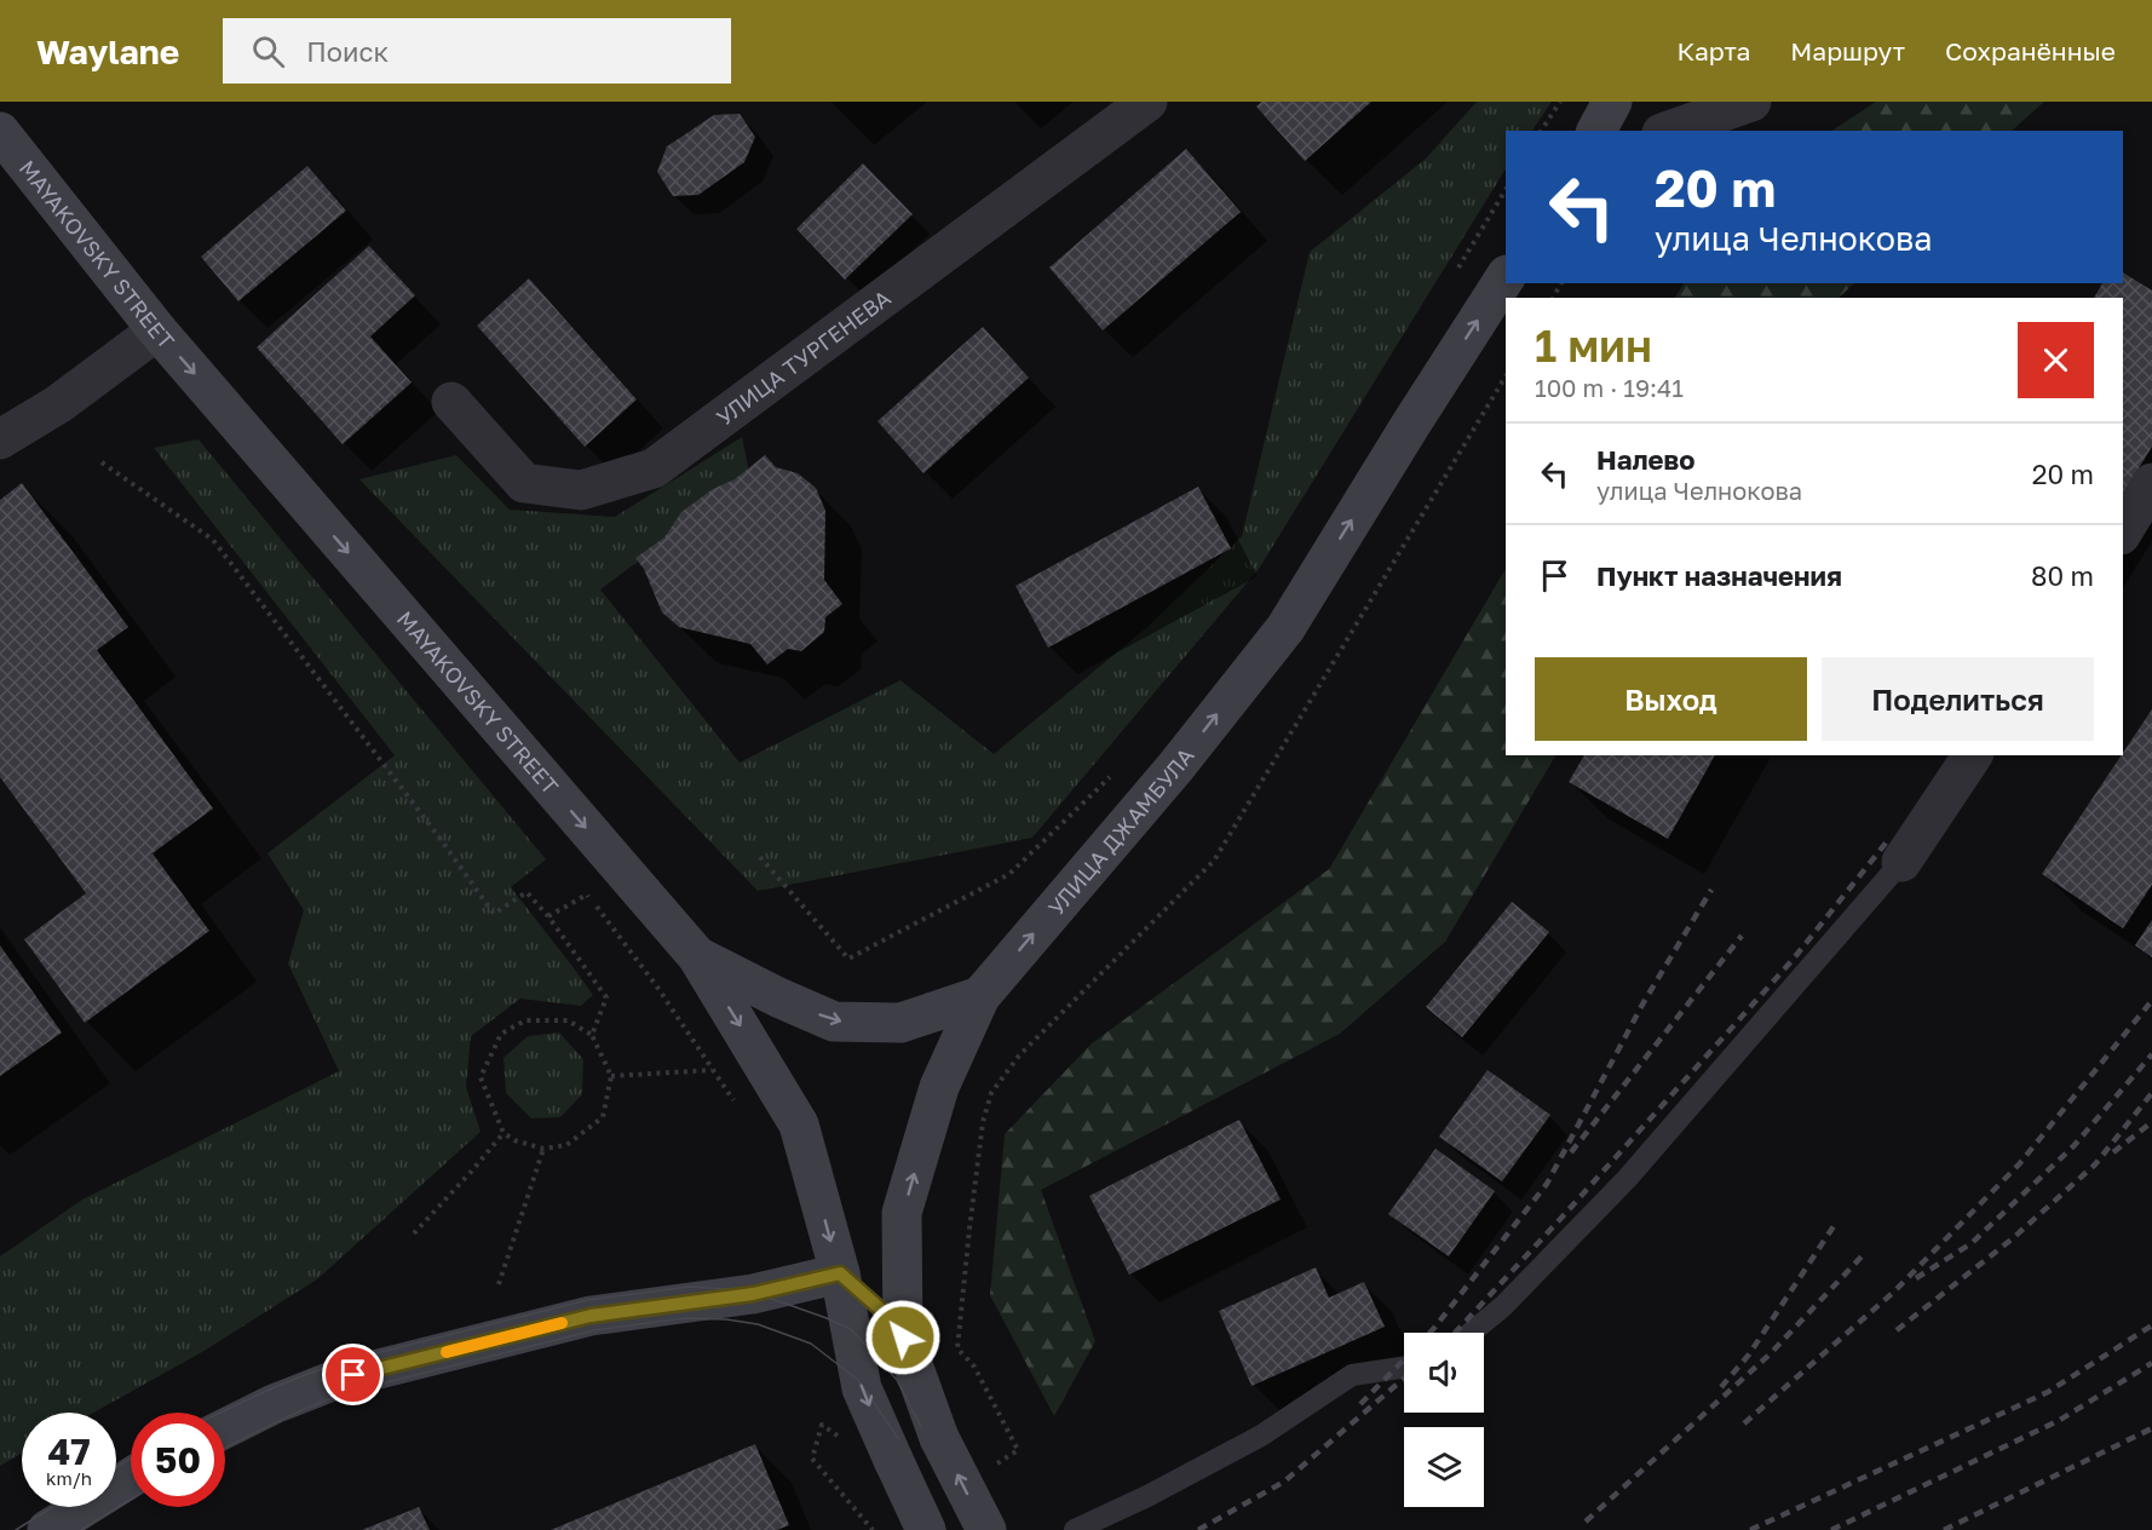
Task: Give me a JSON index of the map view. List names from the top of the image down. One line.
{"streets":{"main road":["MAYAKOVSKY STREET","УЛИЦА ДЖАМБУЛА"],"street":["УЛИЦА ТУРГЕНЕВА"]},"one_way":["MAYAKOVSKY STREET","УЛИЦА ДЖАМБУЛА"],"page":{"header":"Waylane","search":"Поиск","nav":["Карта","Маршрут","Сохранённые"],"turn":["20 m","улица Челнокова"],"heading":["1 мин","100 m · 19:41"],"list":[{"name":"Налево","note":"улица Челнокова","value":"20 m"},{"name":"Пункт назначения","value":"80 m"}],"buttons":["Выход","Поделиться"],"speed":"47 km/h","limit":"50"}}
